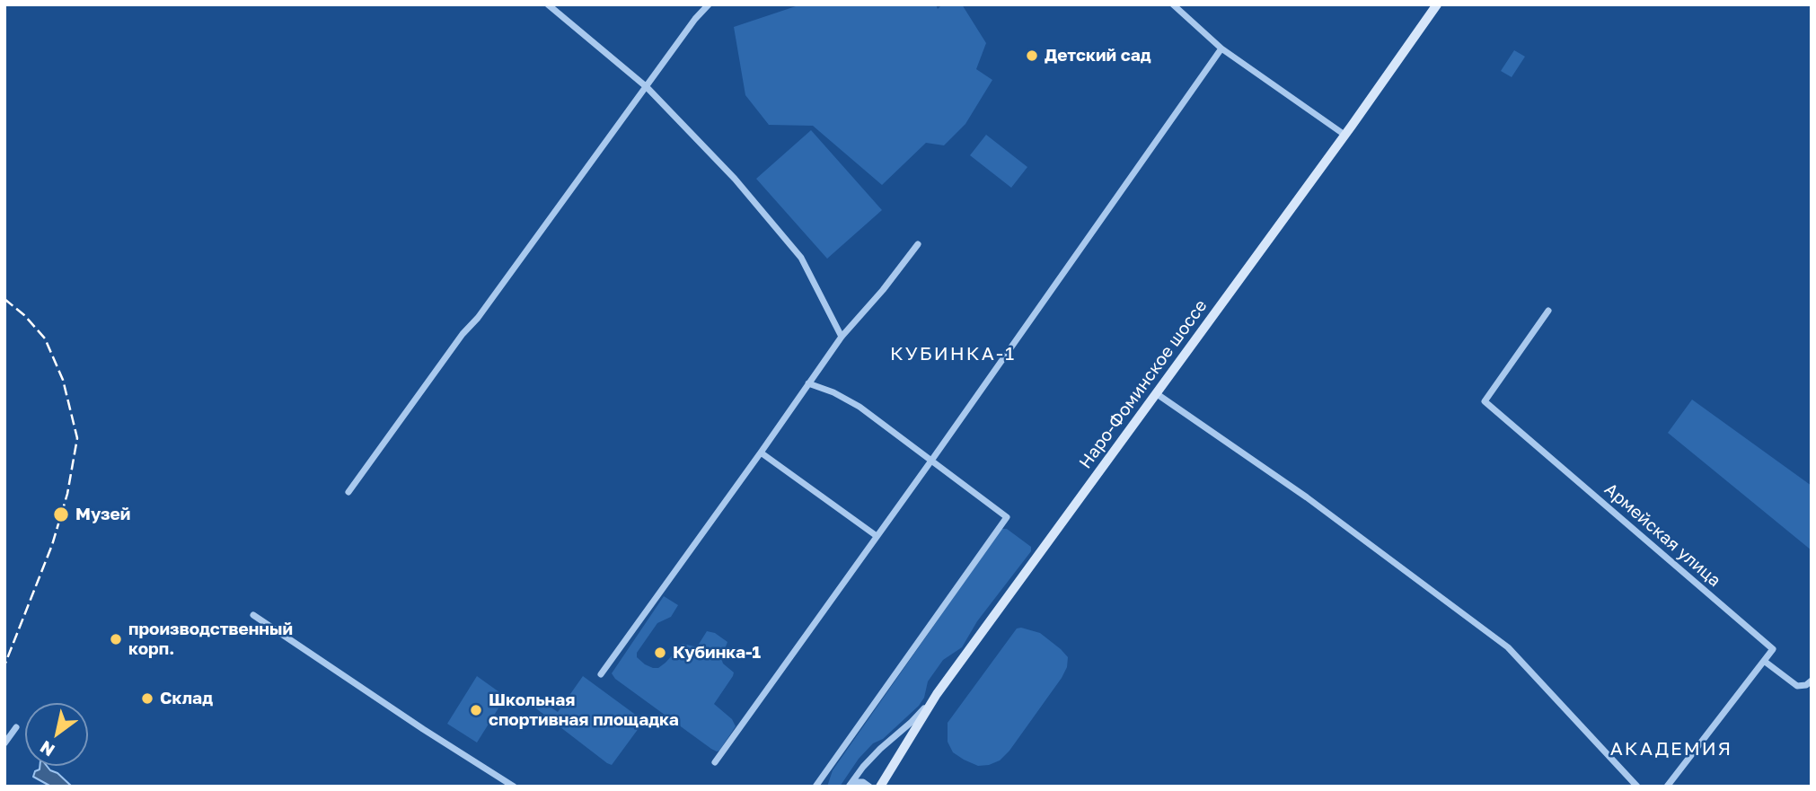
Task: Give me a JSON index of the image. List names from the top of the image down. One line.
{"streets":{"main road":["Наро-Фоминское шоссе"],"street":["Армейская улица"]},"districts":["КУБИНКА-1","АКАДЕМИЯ"],"places":["Детский сад","Музей","производственный корп.","Кубинка-1","Склад","Школьная спортивная площадка"],"north":"bottom left"}
